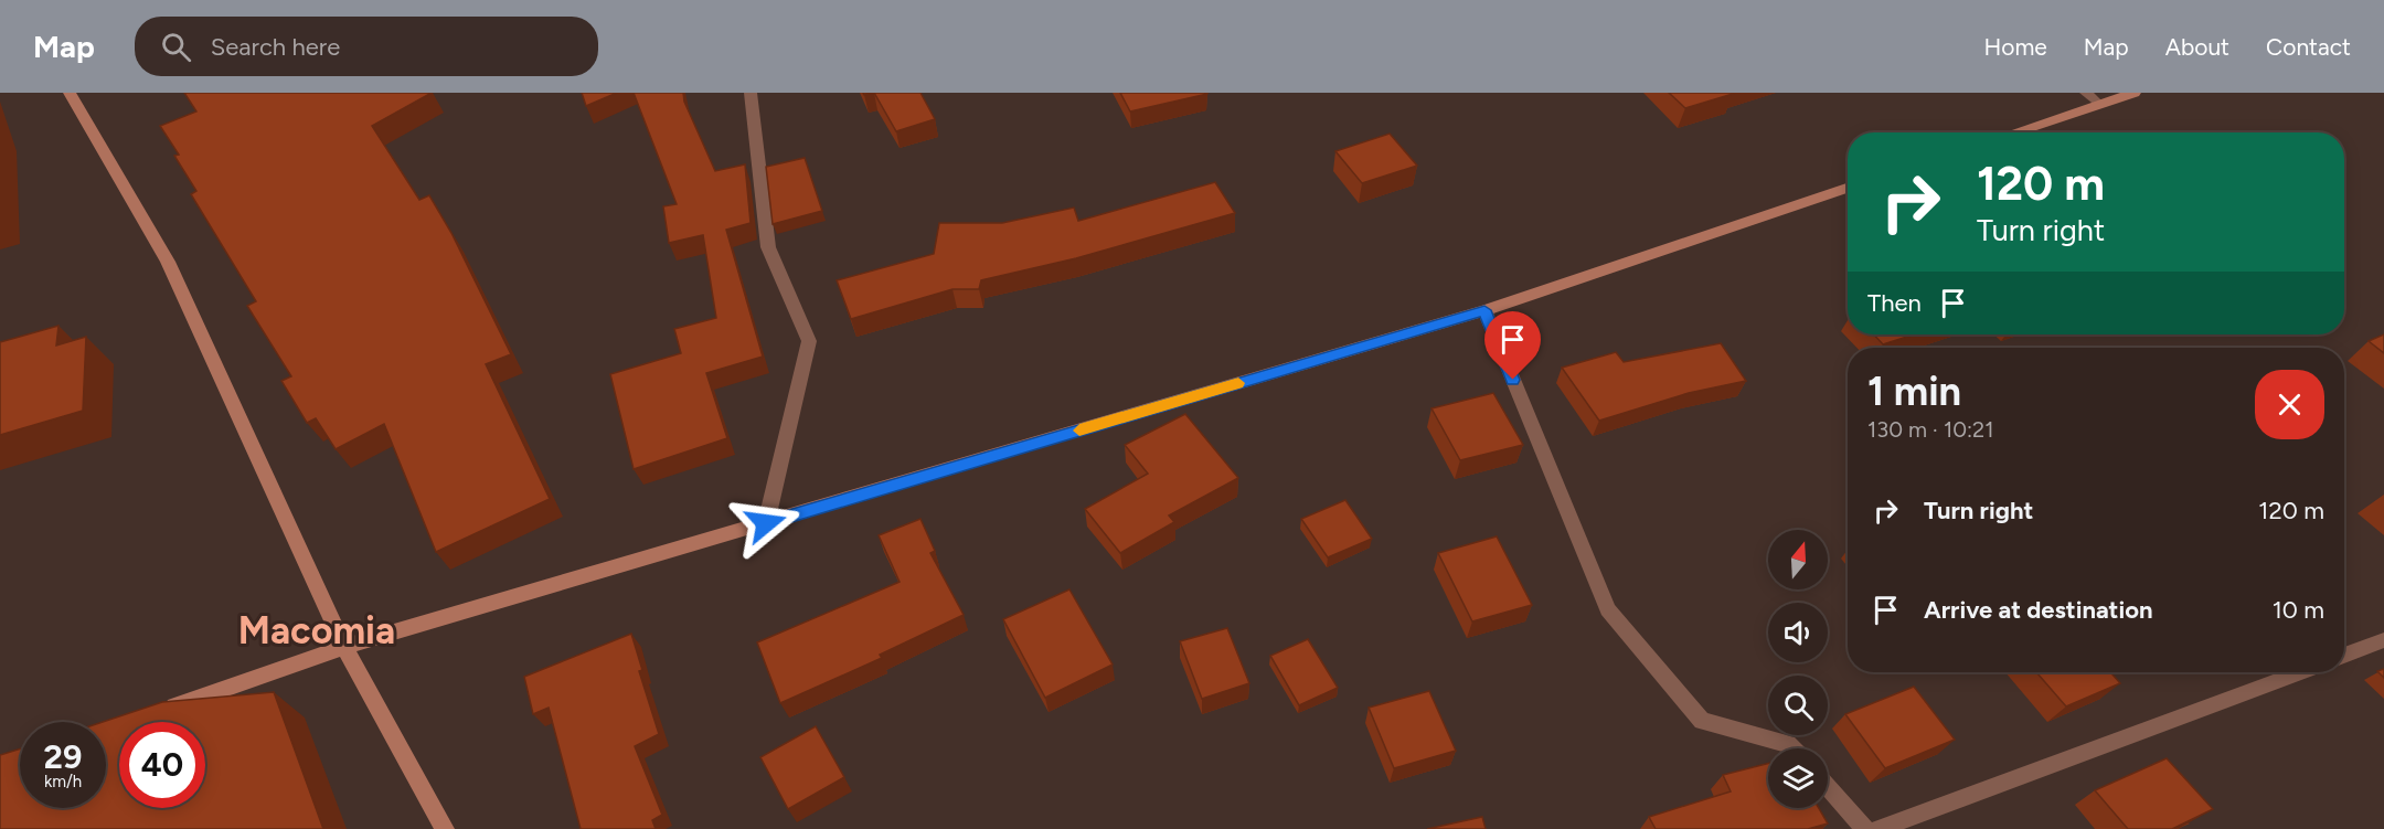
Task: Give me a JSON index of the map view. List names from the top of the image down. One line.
{"districts":["Macomia"],"north":"top","page":{"header":"Map","search":"Search here","nav":["Home","Map","About","Contact"],"turn":["120 m","Turn right"],"then":"Then","heading":["1 min","130 m · 10:21"],"list":[{"name":"Turn right","value":"120 m"},{"name":"Arrive at destination","value":"10 m"}],"speed":"29 km/h","limit":"40"}}
